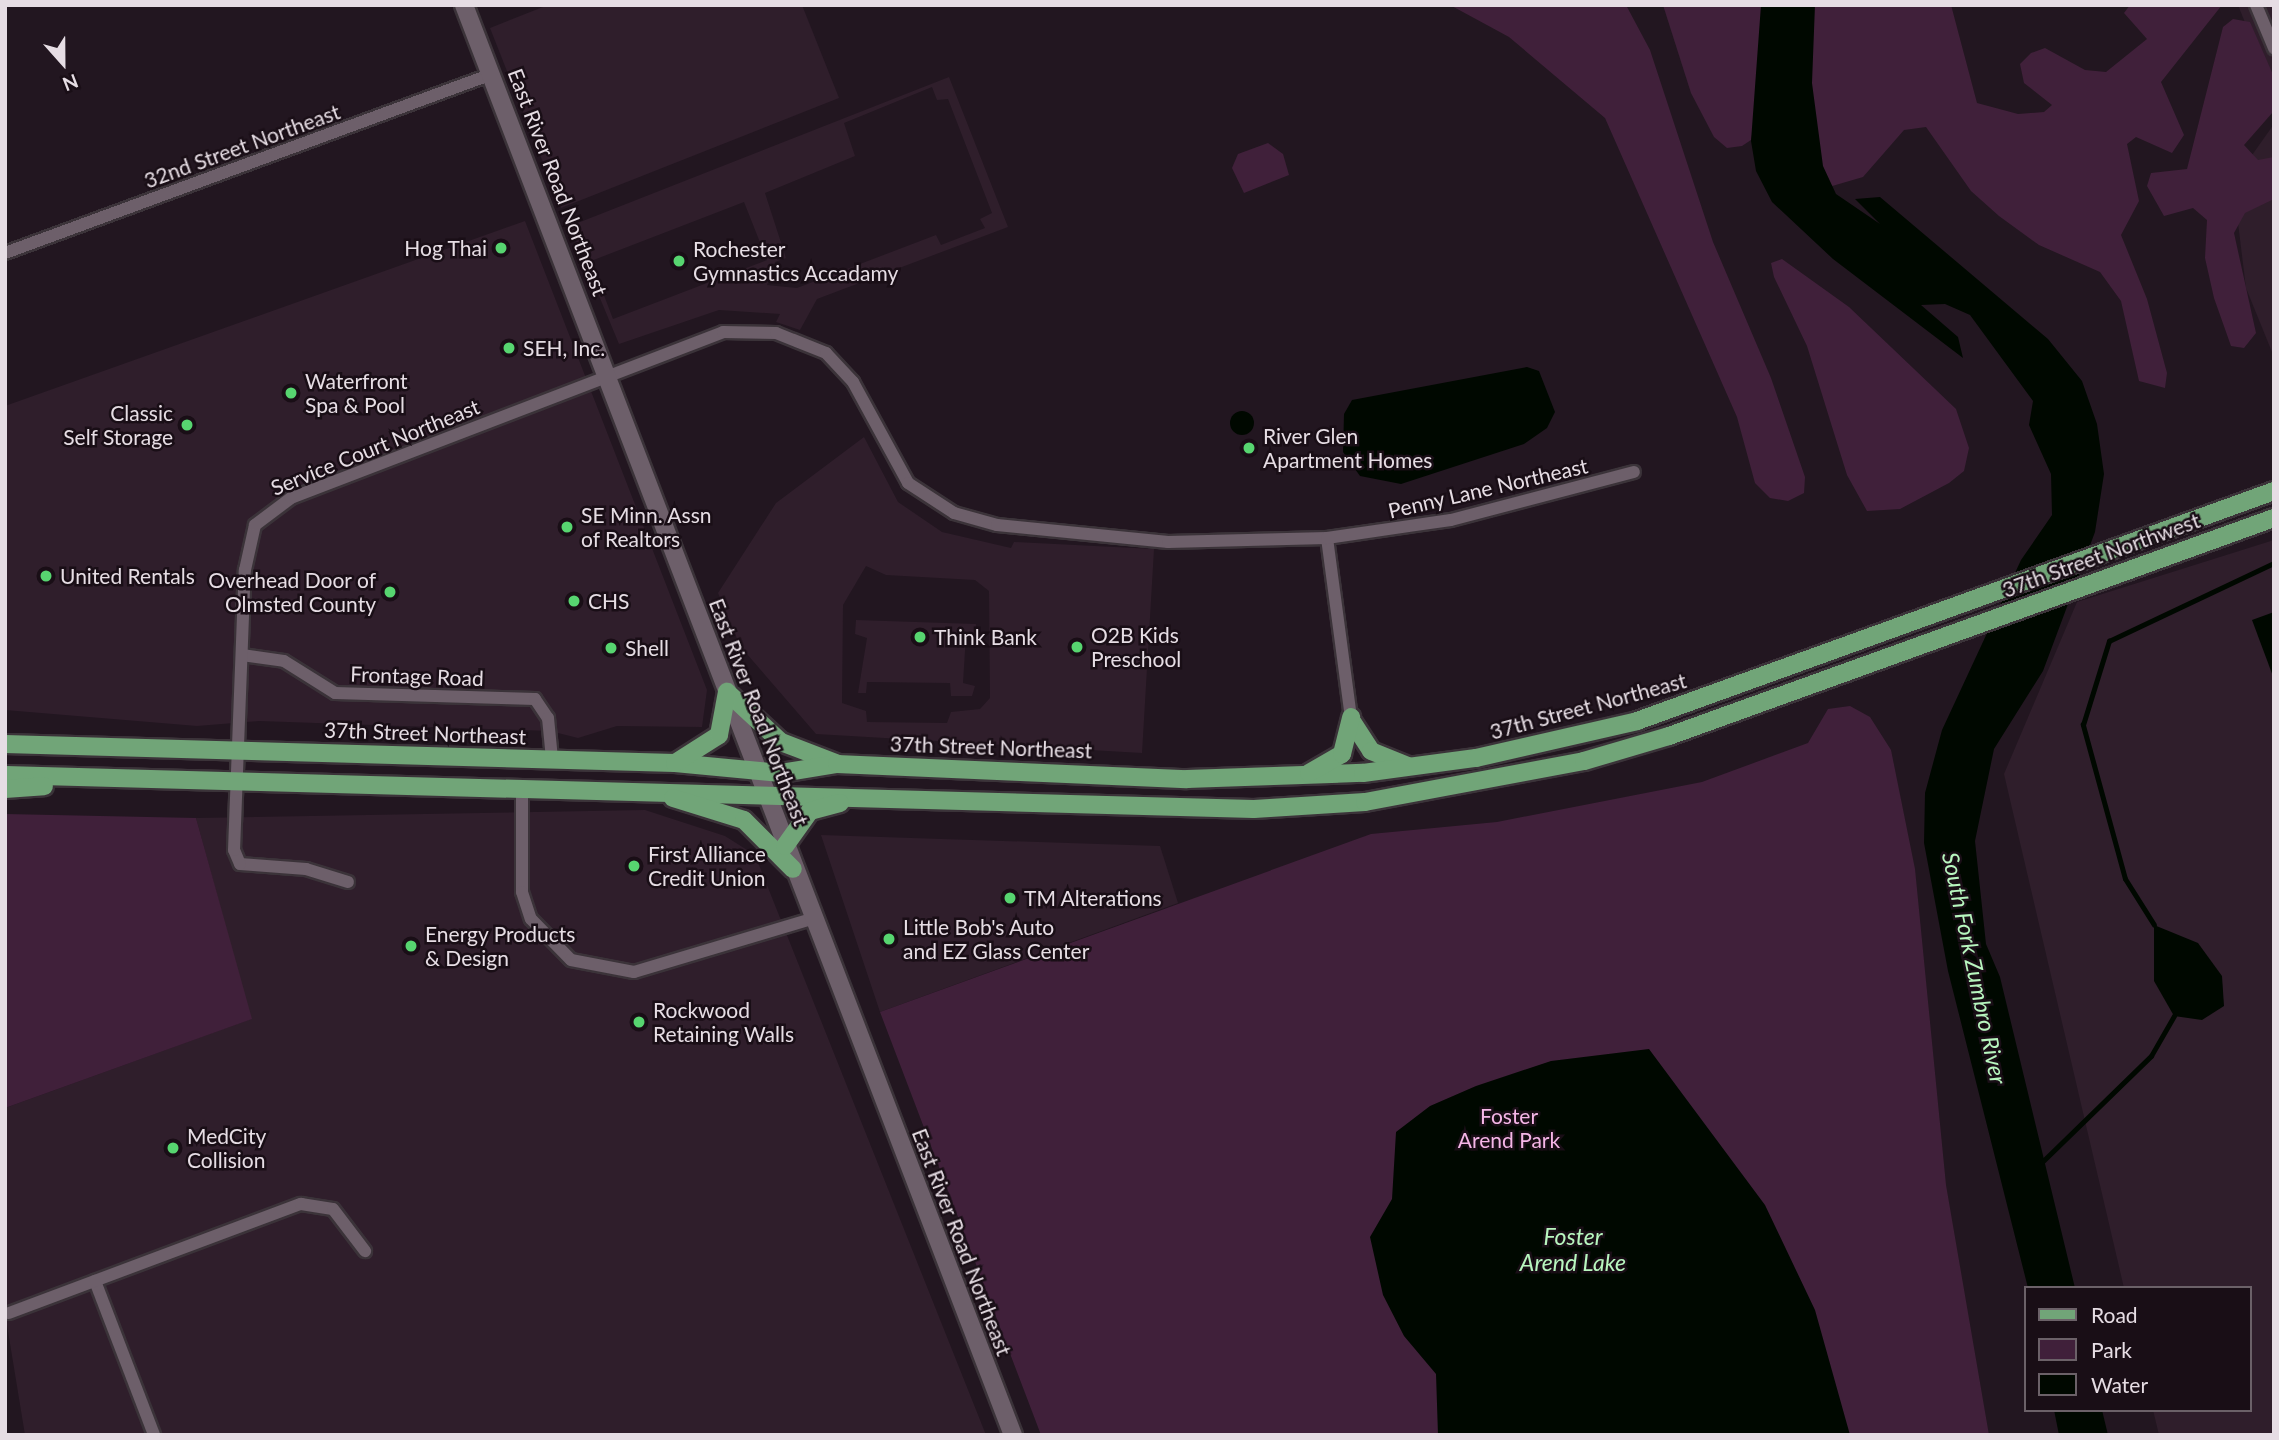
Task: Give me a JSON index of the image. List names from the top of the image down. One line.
{"streets":{"main road":["37th Street Northwest","37th Street Northeast"],"street":["32nd Street Northeast","East River Road Northeast","Service Court Northeast","Penny Lane Northeast","Frontage Road"]},"crossings":[["32nd Street Northeast","East River Road Northeast"],["East River Road Northeast","Service Court Northeast"],["East River Road Northeast","Penny Lane Northeast"],["East River Road Northeast","37th Street Northeast"],["Service Court Northeast","Penny Lane Northeast"],["Service Court Northeast","Frontage Road"],["Service Court Northeast","37th Street Northeast"],["37th Street Northwest","37th Street Northeast"],["Frontage Road","37th Street Northeast"]],"water":["South Fork Zumbro River","Foster Arend Lake"],"parks":["Foster Arend Park"],"places":["Hog Thai","Rochester Gymnastics Accadamy","SEH, Inc.","Waterfront Spa & Pool","Classic Self Storage","River Glen Apartment Homes","SE Minn. Assn of Realtors","United Rentals","Overhead Door of Olmsted County","CHS","Think Bank","O2B Kids Preschool","Shell","First Alliance Credit Union","TM Alterations","Little Bob's Auto and EZ Glass Center","Energy Products & Design","Rockwood Retaining Walls","MedCity Collision"],"legend":["Road","Park","Water"],"north":"bottom"}
